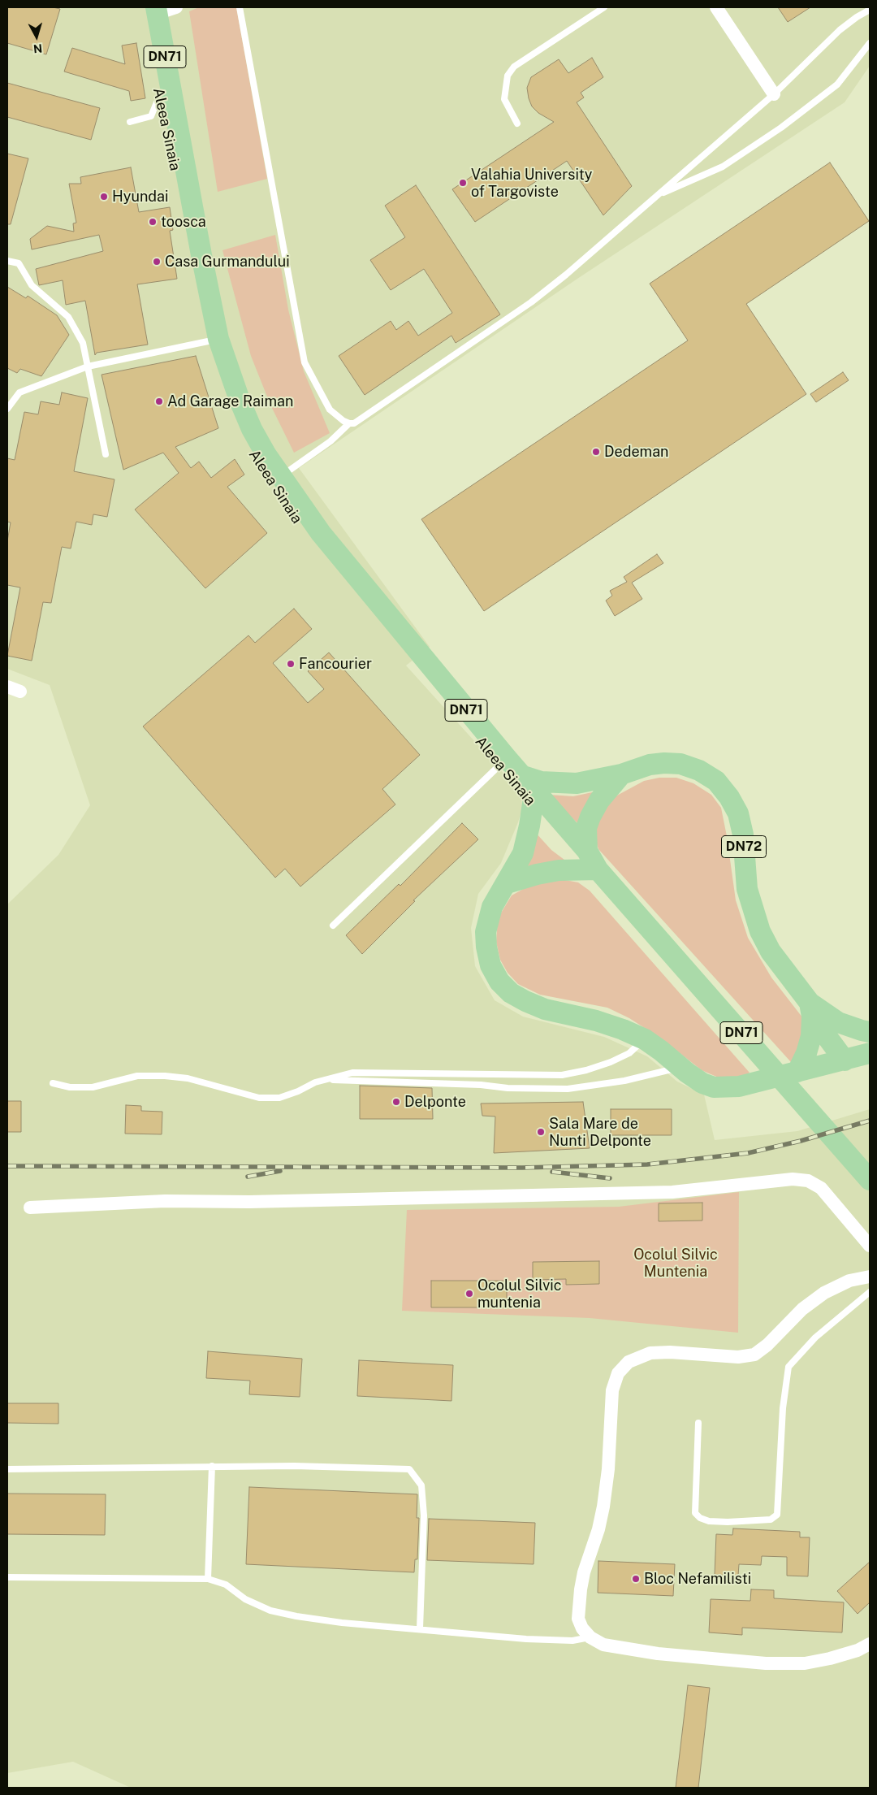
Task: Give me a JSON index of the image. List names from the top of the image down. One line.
{"streets":{"main road":["DN71","Aleea Sinaia","DN72"]},"crossings":[["Aleea Sinaia","DN72"]],"parks":["Ocolul Silvic Muntenia"],"places":["Valahia University of Targoviste","Hyundai","toosca","Casa Gurmandului","Ad Garage Raiman","Dedeman","Fancourier","Delponte","Sala Mare de Nunti Delponte","Ocolul Silvic muntenia","Bloc Nefamilisti"],"north":"bottom"}
